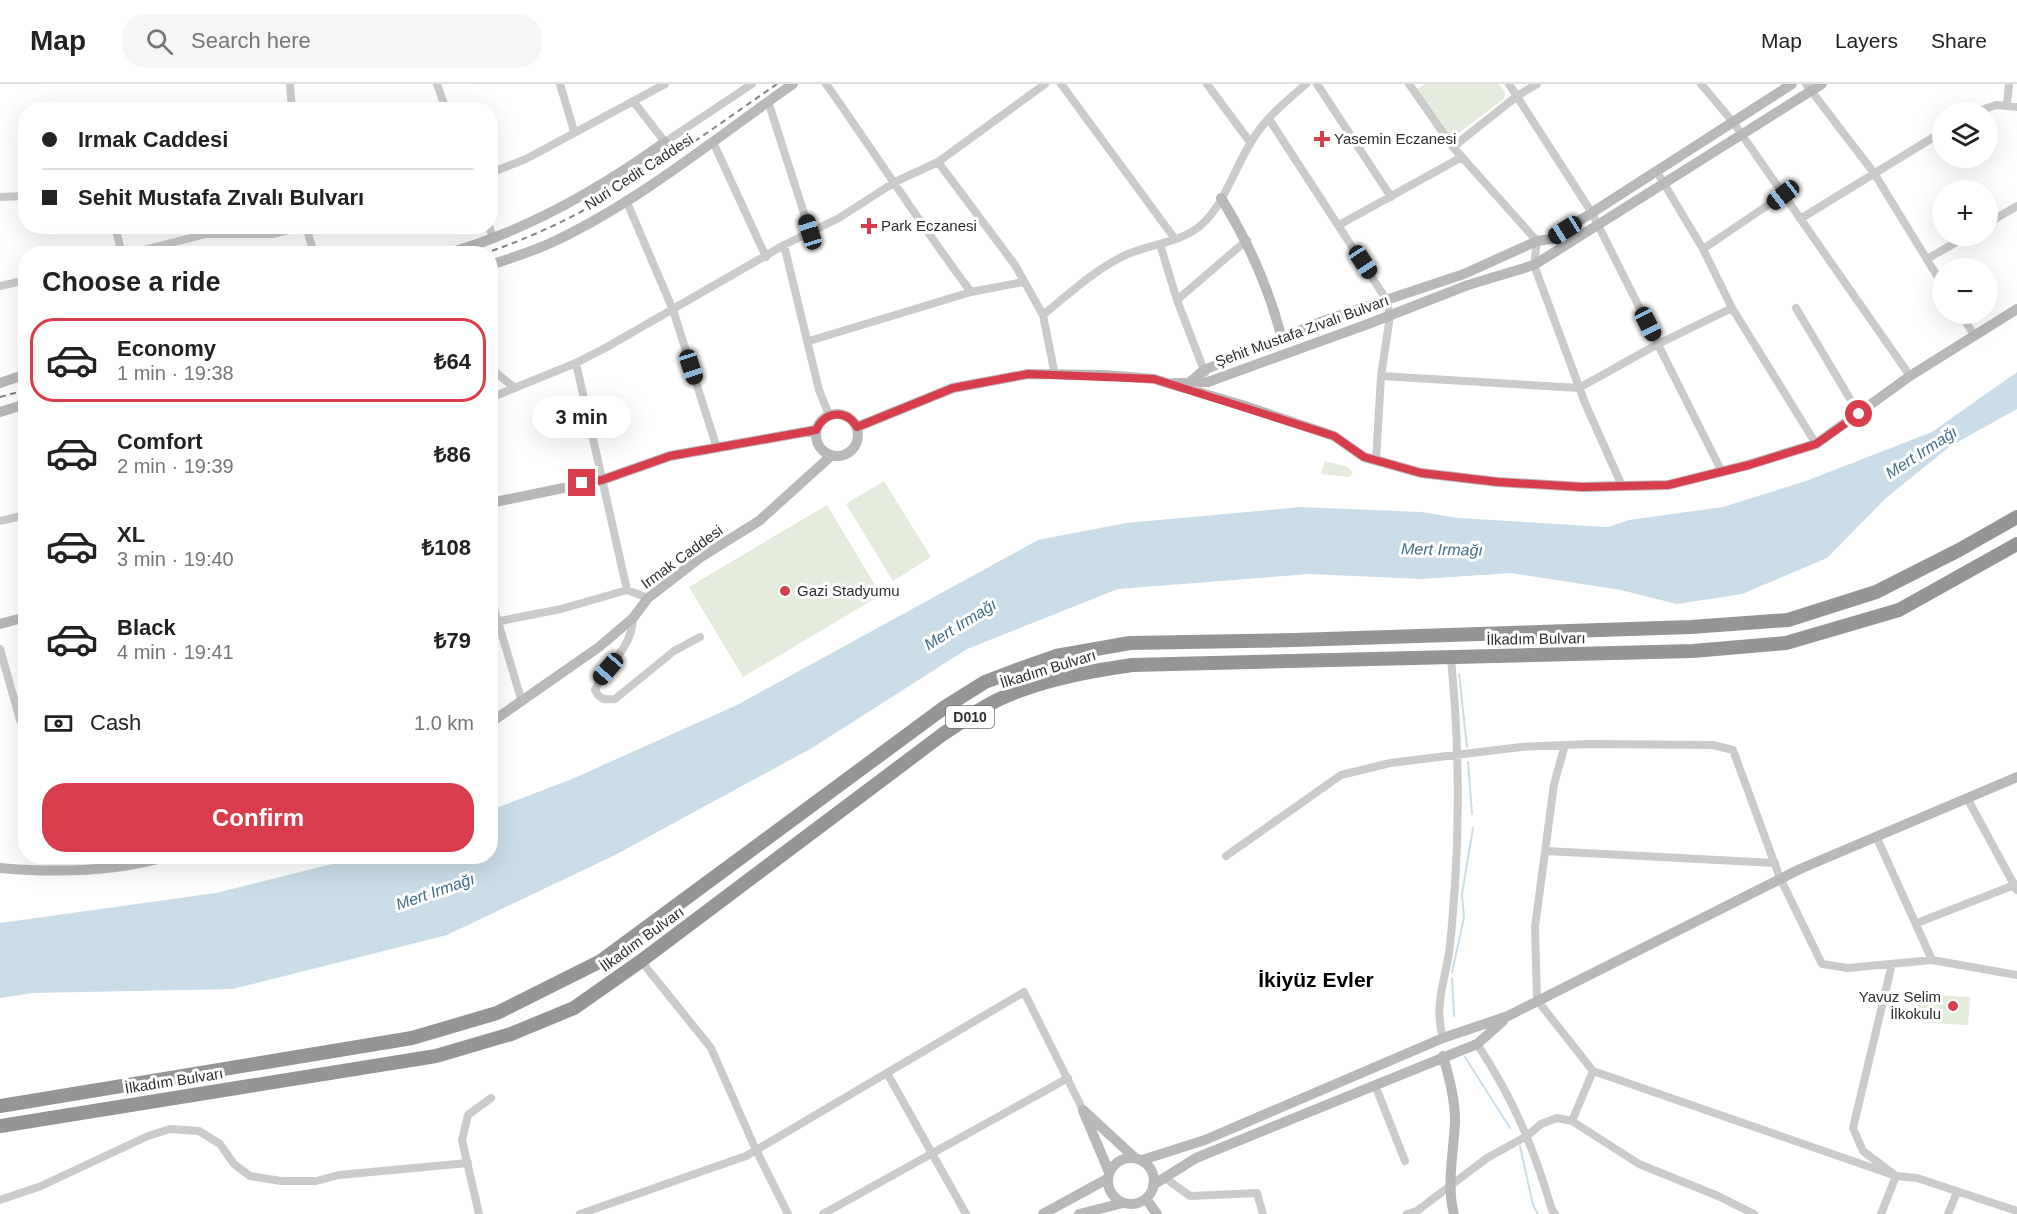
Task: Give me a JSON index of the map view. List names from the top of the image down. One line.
{"streets":{"highway":["İlkadım Bulvarı","D010"],"street":["Nuri Cedit Caddesi","Şehit Mustafa Zıvalı Bulvarı","Irmak Caddesi"]},"districts":["İkiyüz Evler"],"water":["Mert Irmağı"],"places":{"health":["Yasemin Eczanesi","Park Eczanesi"],"other":["Gazi Stadyumu","Yavuz Selim İlkokulu"]},"page":{"header":"Map","search":"Search here","nav":["Map","Layers","Share"],"map_buttons":["+","−"],"banner":["Irmak Caddesi","Sehit Mustafa Zıvalı Bulvarı"],"heading":"Choose a ride","list":[{"name":"Economy","note":"1 min · 19:38","value":"₺64"},{"name":"Comfort","note":"2 min · 19:39","value":"₺86"},{"name":"XL","note":"3 min · 19:40","value":"₺108"},{"name":"Black","note":"4 min · 19:41","value":"₺79"}],"bubble":"3 min","pay":["Cash","1.0 km"],"buttons":"Confirm"}}
